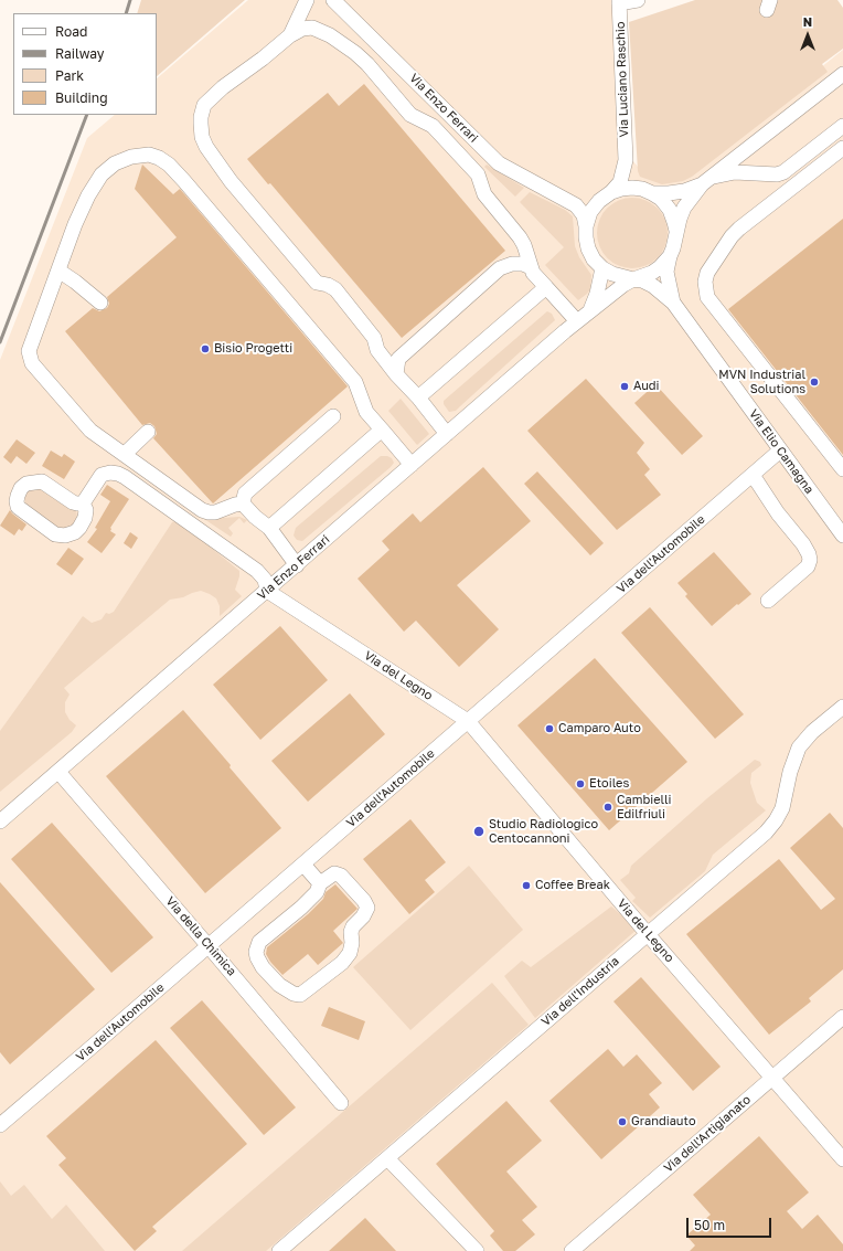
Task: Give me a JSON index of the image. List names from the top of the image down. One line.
{"streets":{"street":["Via Luciano Raschio","Via Enzo Ferrari","Via Elio Camagna","Via dell'Automobile","Via del Legno","Via della Chimica","Via dell'Industria","Via dell'Artigianato"]},"crossings":[["Via Luciano Raschio","Via Enzo Ferrari"],["Via Luciano Raschio","Via Elio Camagna"],["Via Enzo Ferrari","Via Elio Camagna"],["Via Enzo Ferrari","Via del Legno"],["Via Enzo Ferrari","Via della Chimica"],["Via Elio Camagna","Via dell'Automobile"],["Via dell'Automobile","Via del Legno"],["Via dell'Automobile","Via della Chimica"],["Via del Legno","Via dell'Industria"],["Via del Legno","Via dell'Artigianato"]],"places":["Bisio Progetti","MVN Industrial Solutions","Audi","Camparo Auto","Etoiles","Cambielli Edilfriuli","Studio Radiologico Centocannoni","Coffee Break","Grandiauto"],"legend":["Road","Railway","Park","Building"],"scale_bar":"50 m","north":"top"}
